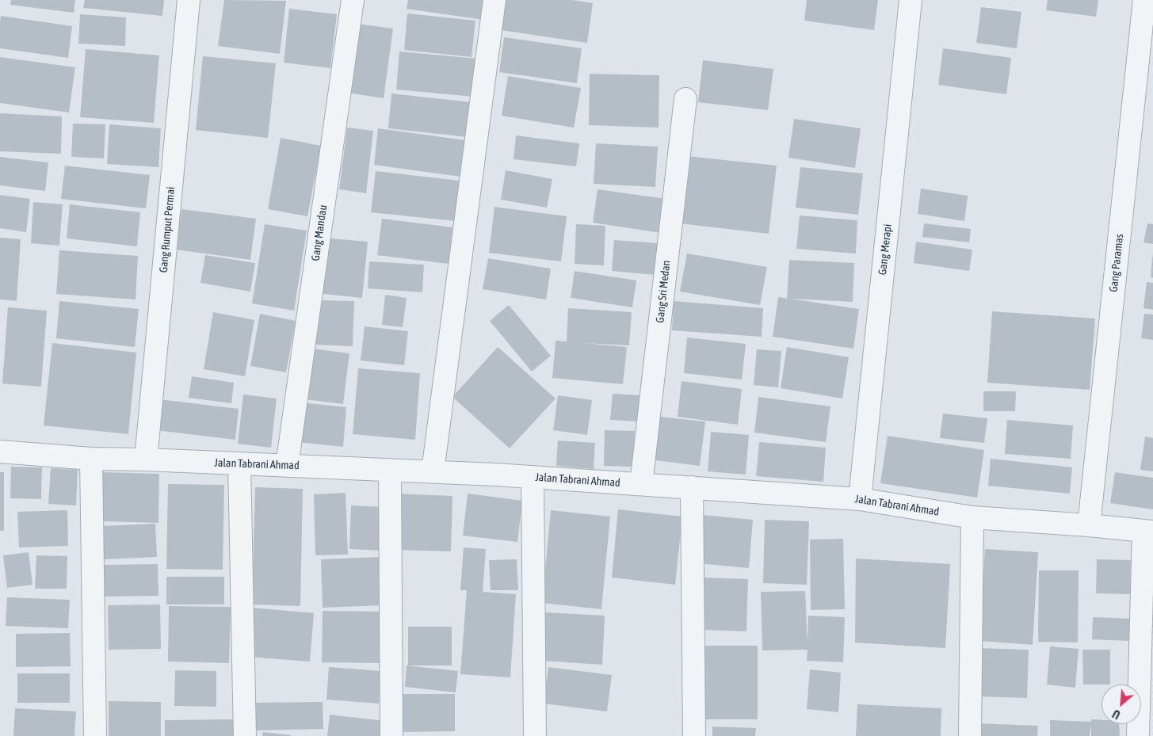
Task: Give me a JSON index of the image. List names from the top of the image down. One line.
{"streets":{"street":["Gang Rumput Permai","Gang Mandau","Gang Merapi","Gang Paramas","Gang Sri Medan","Jalan Tabrani Ahmad"]},"crossings":[["Gang Rumput Permai","Jalan Tabrani Ahmad"],["Gang Mandau","Jalan Tabrani Ahmad"],["Gang Merapi","Jalan Tabrani Ahmad"],["Gang Paramas","Jalan Tabrani Ahmad"],["Gang Sri Medan","Jalan Tabrani Ahmad"]],"north":"bottom left"}
